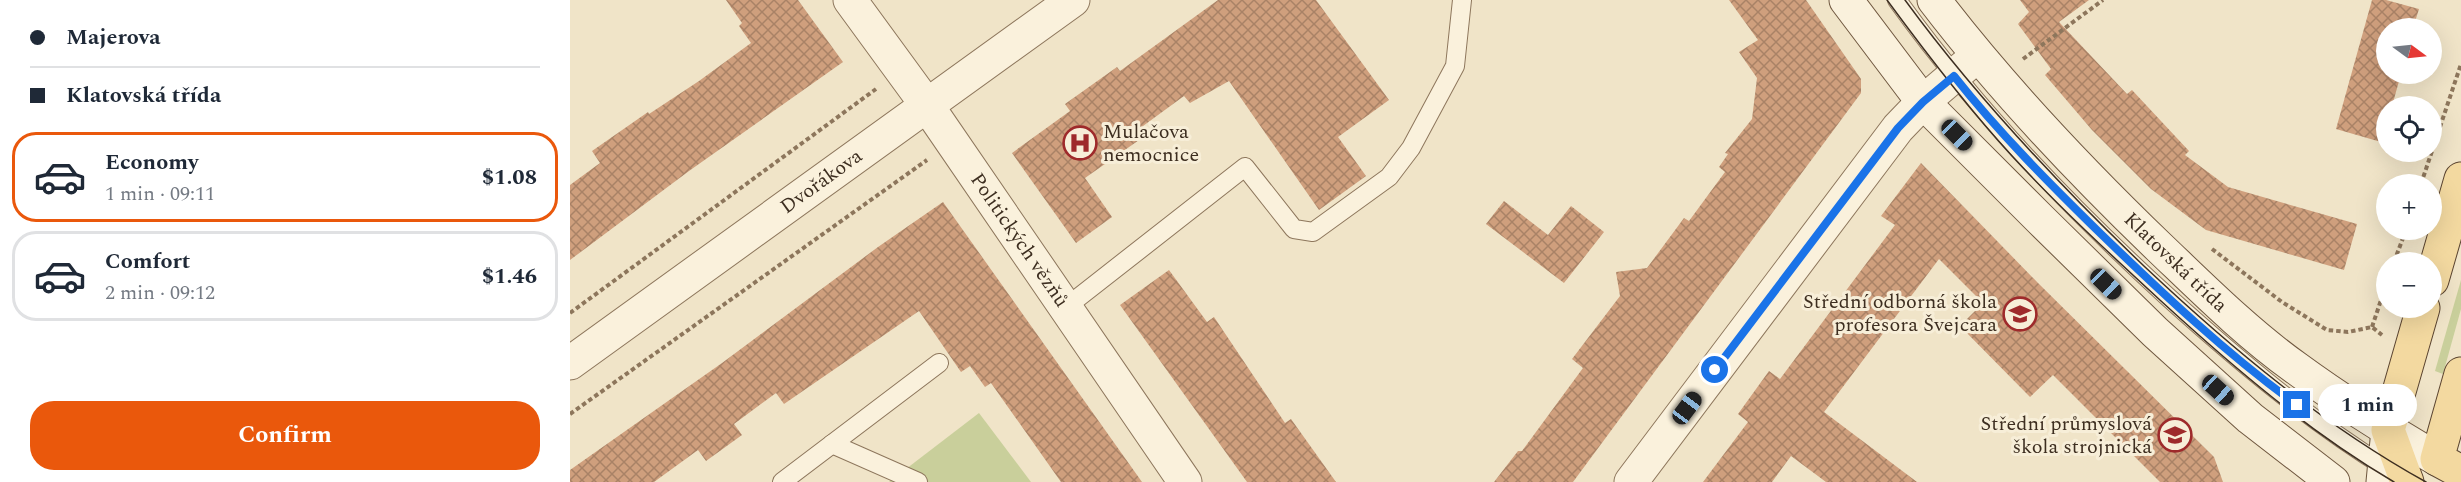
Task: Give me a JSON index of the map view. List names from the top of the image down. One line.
{"streets":{"street":["Dvořákova","Politických vězňů","Klatovská třída"]},"crossings":[["Dvořákova","Politických vězňů"]],"places":{"hospital":["Mulačova nemocnice"],"school or university":["Střední odborná škola profesora Švejcara","Střední průmyslová škola strojnická"]},"north":"right","page":{"banner":["Majerova","Klatovská třída"],"map_buttons":["+","−"],"list":[{"name":"Economy","note":"1 min · 09:11","value":"$1.08"},{"name":"Comfort","note":"2 min · 09:12","value":"$1.46"}],"bubble":"1 min","buttons":"Confirm"}}
